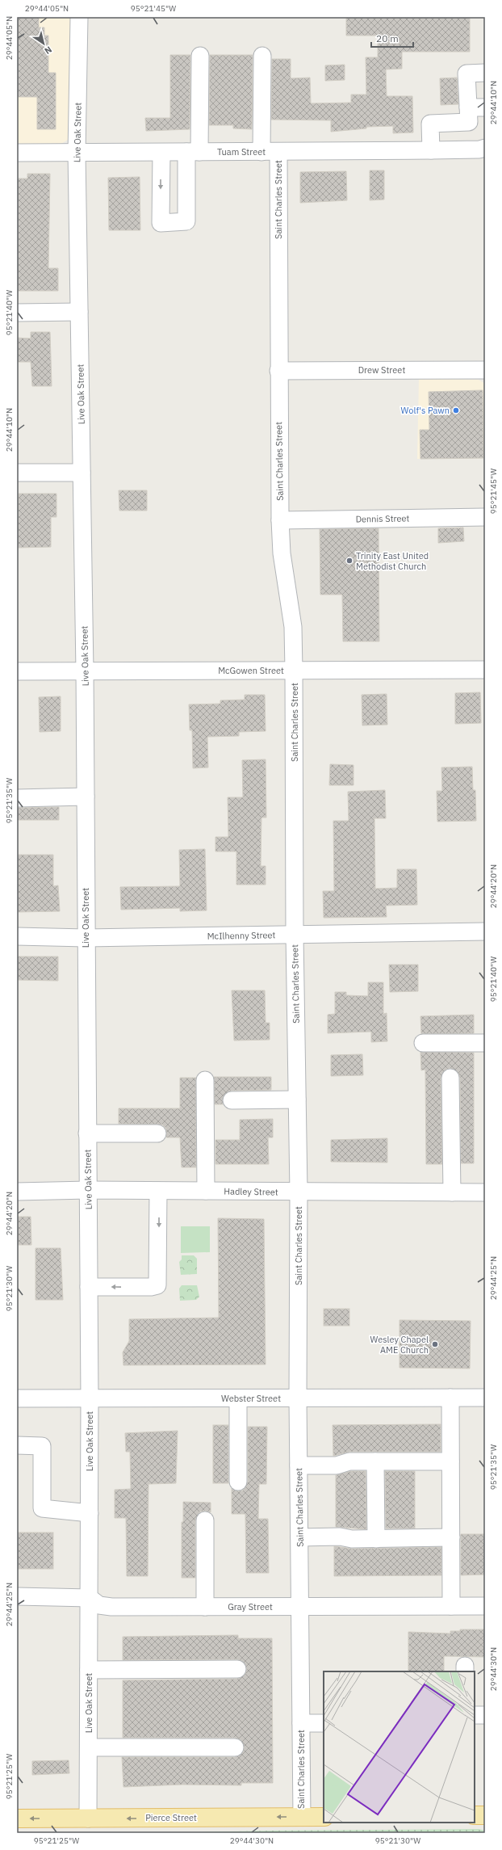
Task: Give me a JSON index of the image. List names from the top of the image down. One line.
{"streets":{"main road":["Pierce Street"],"street":["Live Oak Street","Tuam Street","Saint Charles Street","Drew Street","Dennis Street","McGowen Street","McIlhenny Street","Hadley Street","Webster Street","Gray Street"]},"crossings":[["Live Oak Street","Tuam Street"],["Live Oak Street","McGowen Street"],["Live Oak Street","McIlhenny Street"],["Live Oak Street","Hadley Street"],["Live Oak Street","Webster Street"],["Live Oak Street","Gray Street"],["Live Oak Street","Pierce Street"],["Tuam Street","Saint Charles Street"],["Saint Charles Street","Drew Street"],["Saint Charles Street","Dennis Street"],["Saint Charles Street","McGowen Street"],["Saint Charles Street","McIlhenny Street"],["Saint Charles Street","Hadley Street"],["Saint Charles Street","Webster Street"],["Saint Charles Street","Gray Street"],["Saint Charles Street","Pierce Street"]],"one_way":["Pierce Street"],"places":["Wolf's Pawn","Trinity East United Methodist Church","Wesley Chapel AME Church"],"scale_bar":"20 m","north":"bottom right","coordinates":["29°44'05\"N","95°21'45\"W","29°44'10\"N","95°21'40\"W","95°21'35\"W","29°44'20\"N","29°44'25\"N","95°21'30\"W","29°44'30\"N","95°21'25\"W"]}
